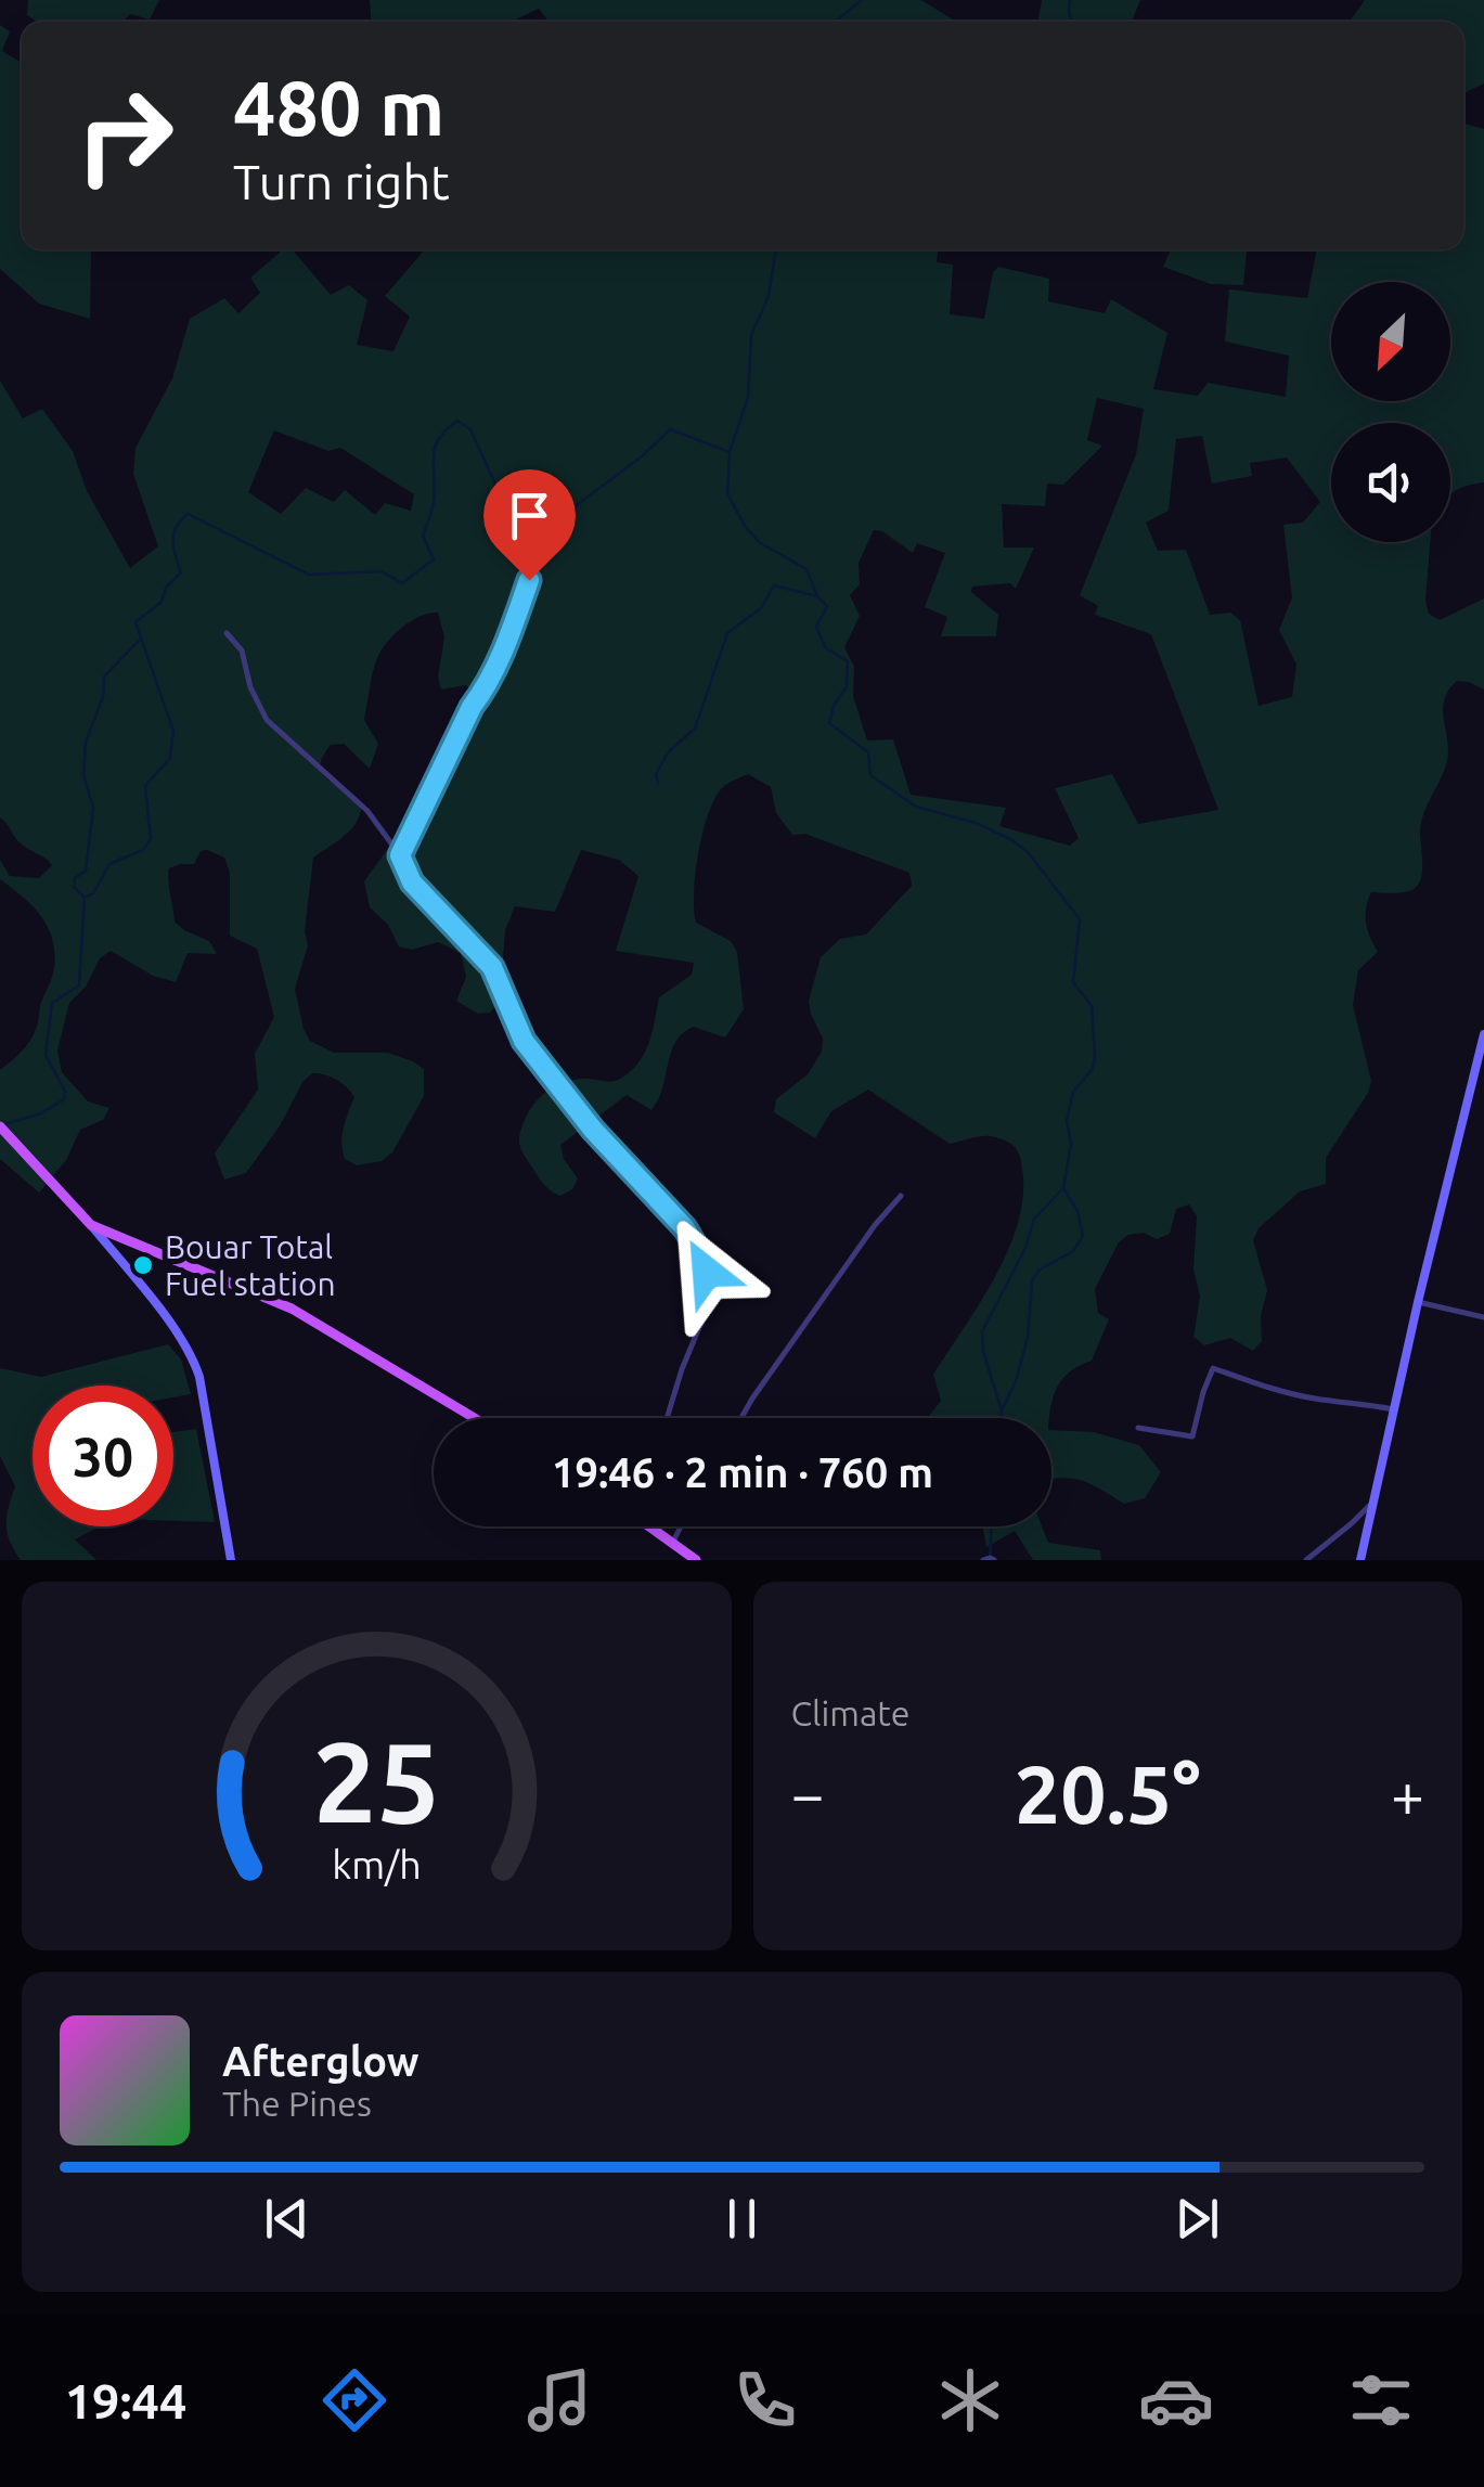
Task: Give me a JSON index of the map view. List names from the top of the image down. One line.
{"places":["Bouar Total Fuel station"],"north":"bottom left","page":{"turn":["480 m","Turn right"],"limit":"30","trip":"19:46 · 2 min · 760 m","tile":"Climate","heat":["−","20.5°","+"],"song":["Afterglow","The Pines"],"tabs":"19:44","gauge":["25","km/h"]}}
